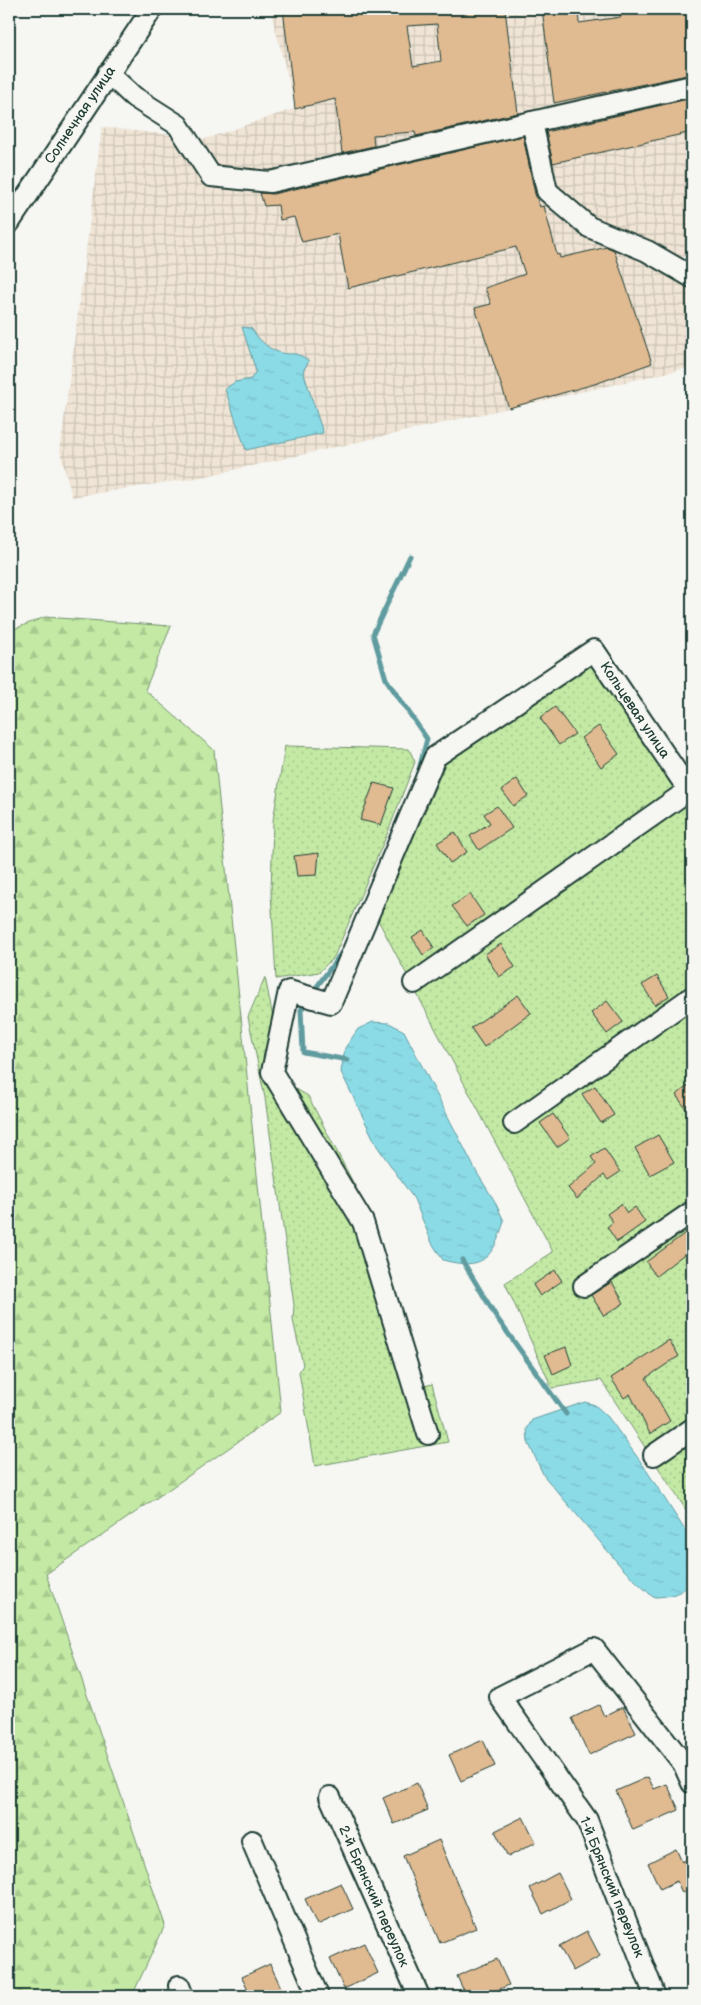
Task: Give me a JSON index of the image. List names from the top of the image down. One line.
{"streets":{"street":["Солнечная улица","Кольцевая улица","1-й Брянский переулок","2-й Брянский переулок"]}}
